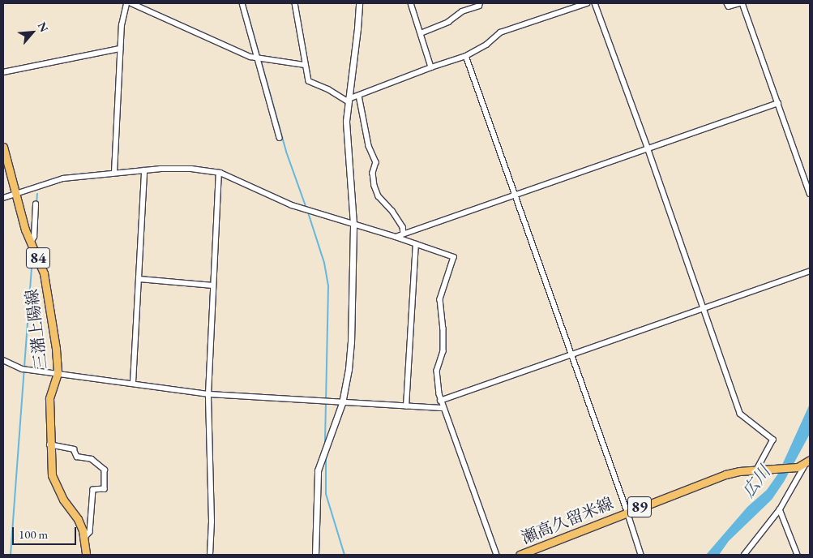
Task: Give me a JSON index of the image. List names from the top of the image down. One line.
{"streets":{"main road":["84","三潴上陽線","89","瀬高久留米線"]},"water":["広川"],"scale_bar":"100 m","north":"top right"}
